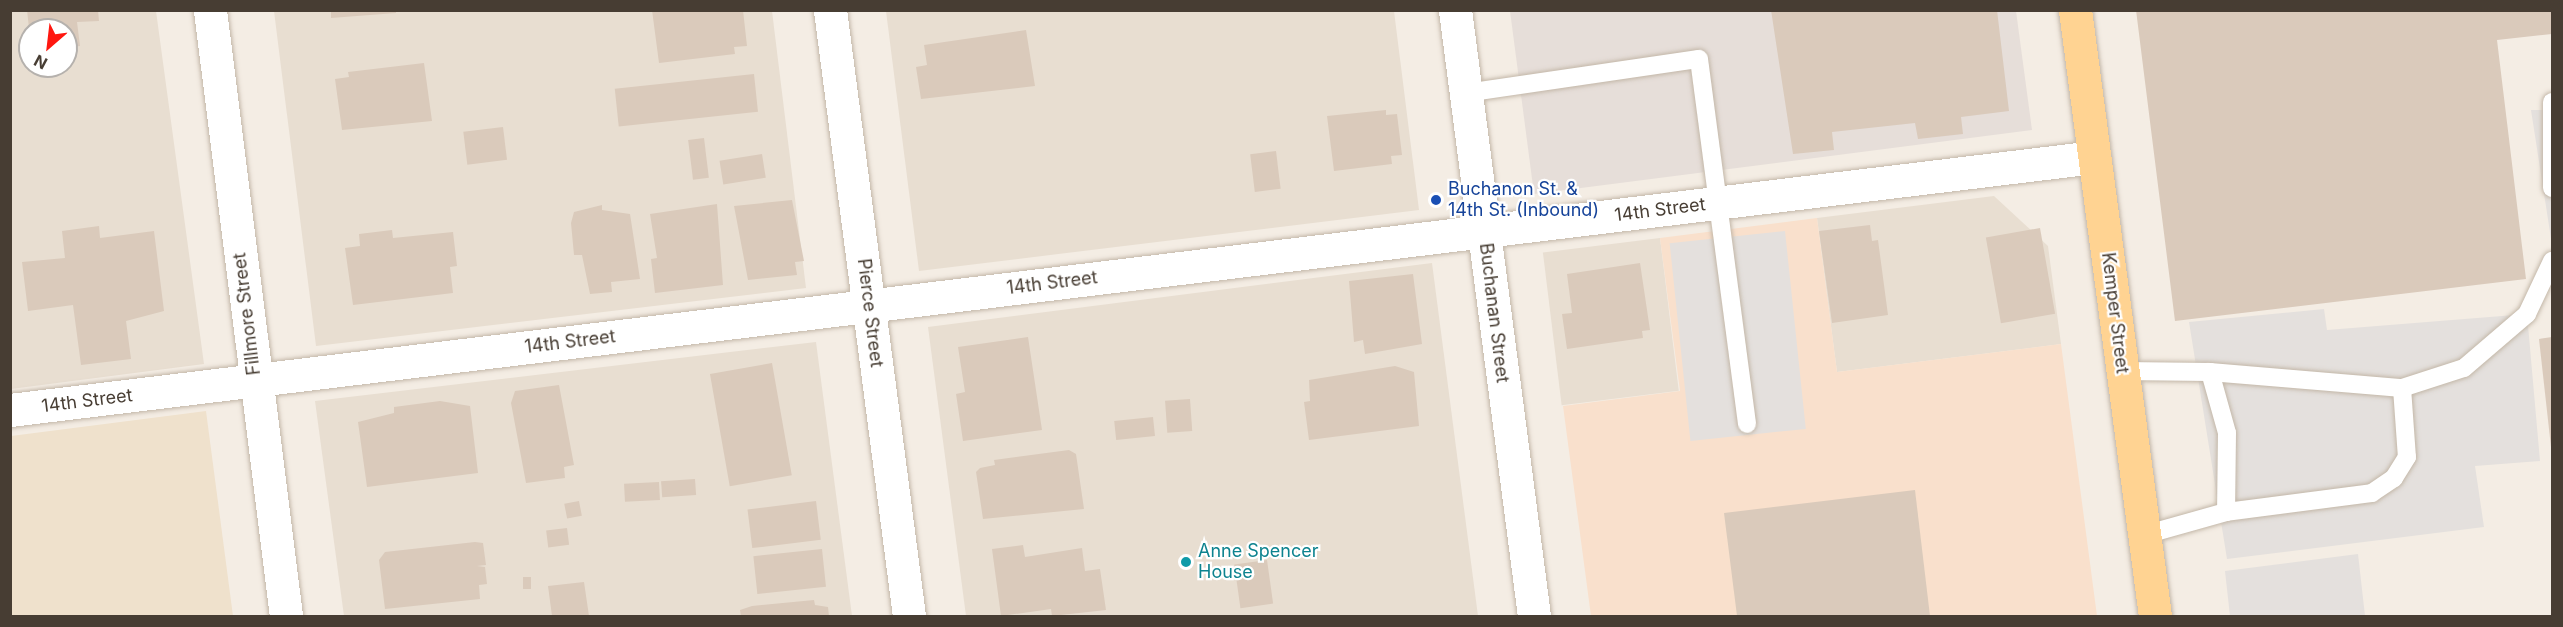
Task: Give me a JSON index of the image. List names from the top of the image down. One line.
{"streets":{"main road":["Kemper Street"],"street":["14th Street","Pierce Street","Buchanan Street","Fillmore Street"]},"crossings":[["14th Street","Pierce Street"],["14th Street","Buchanan Street"],["14th Street","Kemper Street"],["14th Street","Fillmore Street"]],"places":["Buchanon St. & 14th St. (Inbound)","Anne Spencer House"],"north":"bottom left"}
